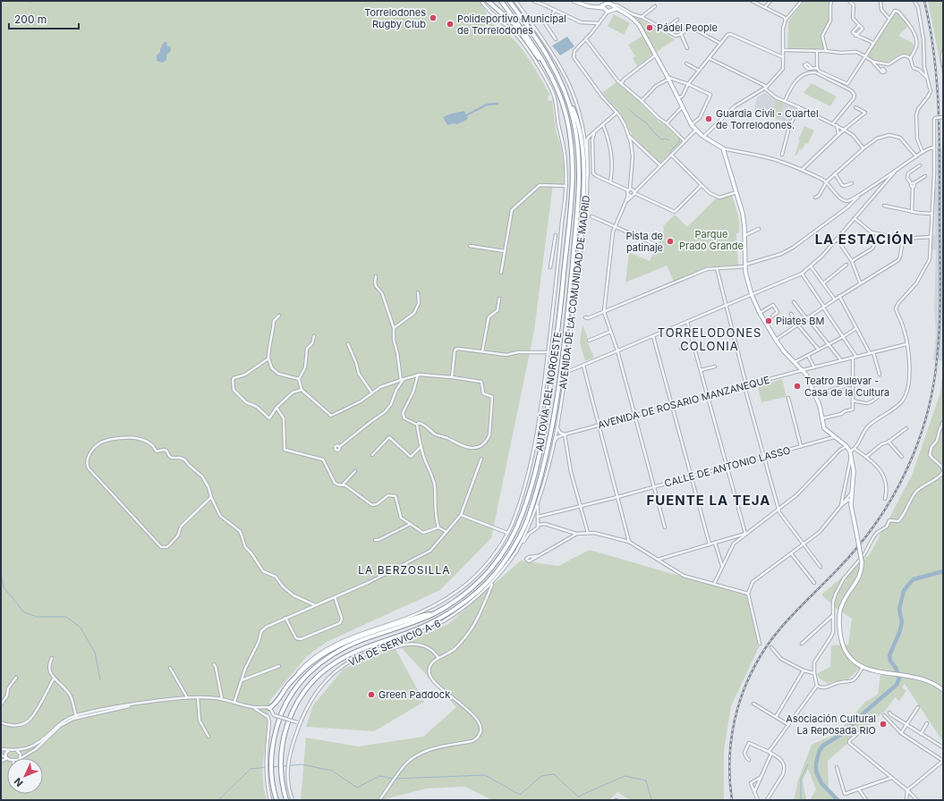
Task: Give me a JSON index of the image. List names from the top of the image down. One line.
{"streets":{"highway":["AUTOVÍA DEL NOROESTE"],"street":["AVENIDA DE LA COMUNIDAD DE MADRID","AVENIDA DE ROSARIO MANZANEQUE","CALLE DE ANTONIO LASSO","VÍA DE SERVICIO A-6"]},"crossings":[["AVENIDA DE LA COMUNIDAD DE MADRID","AVENIDA DE ROSARIO MANZANEQUE"],["AVENIDA DE LA COMUNIDAD DE MADRID","VÍA DE SERVICIO A-6"]],"districts":["LA ESTACIÓN","TORRELODONES COLONIA","FUENTE LA TEJA","LA BERZOSILLA"],"parks":["Parque Prado Grande"],"places":["Torrelodones Rugby Club","Polideportivo Municipal de Torrelodones","Pádel People","Guardia Civil - Cuartel de Torrelodones.","Pista de patinaje","Pilates BM","Teatro Bulevar - Casa de la Cultura","Green Paddock","Asociación Cultural La Reposada RIO"],"scale_bar":"200 m","north":"bottom left"}
